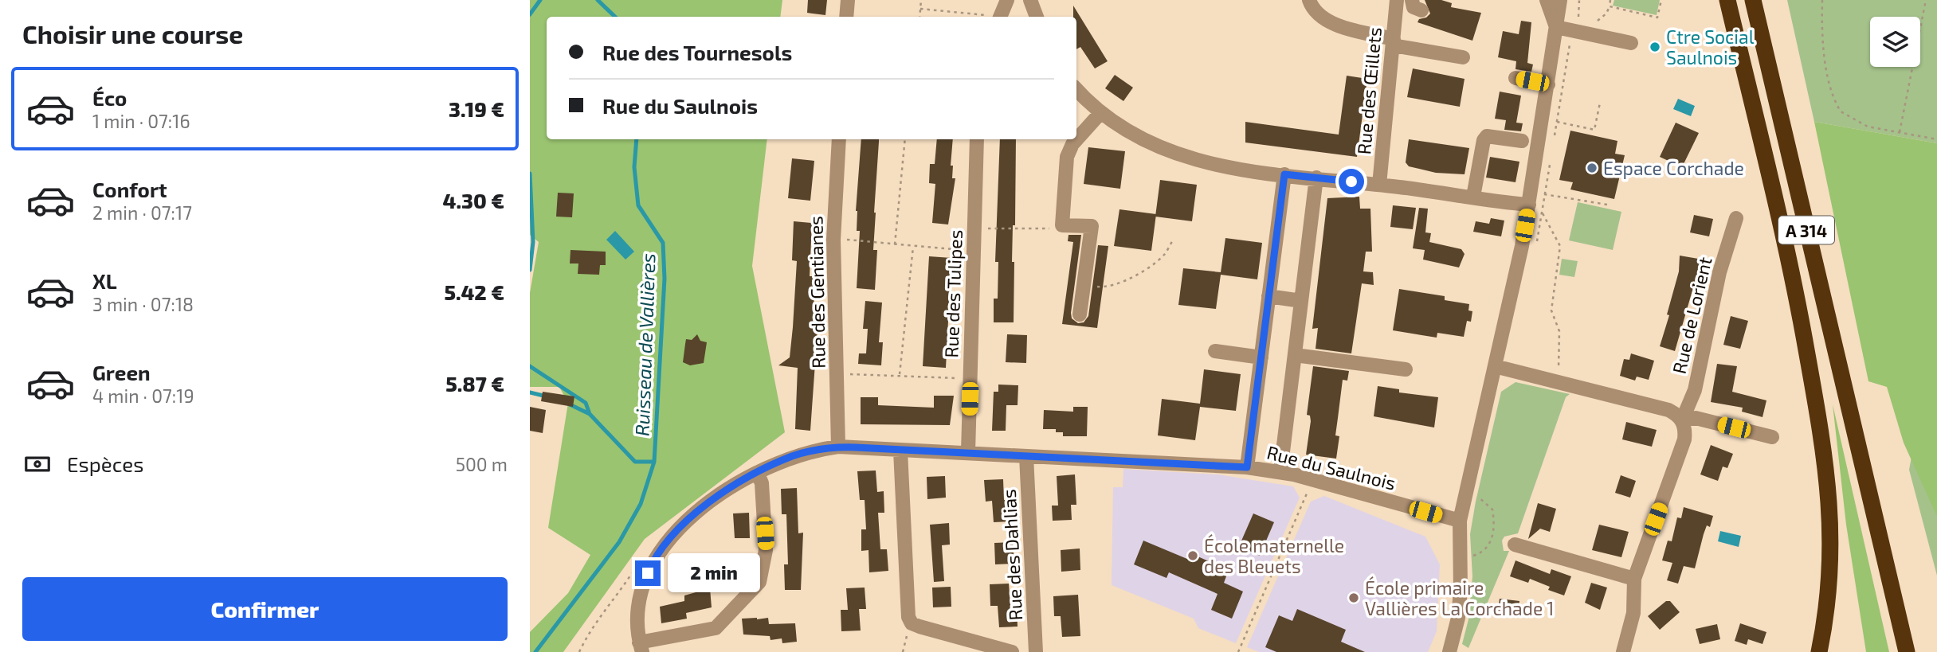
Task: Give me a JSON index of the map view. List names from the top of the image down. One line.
{"streets":{"highway":["A 314"],"street":["Rue des Œillets","Rue des Gentianes","Rue des Tulipes","Rue de Lorient","Rue du Saulnois","Rue des Dahlias"]},"crossings":[["Rue des Gentianes","Rue du Saulnois"],["Rue des Tulipes","Rue du Saulnois"],["Rue du Saulnois","Rue des Dahlias"]],"water":["Ruisseau de Vallières"],"places":["Ctre Social Saulnois","Espace Corchade","École maternelle des Bleuets","École primaire Vallières La Corchade 1"],"page":{"heading":"Choisir une course","banner":["Rue des Tournesols","Rue du Saulnois"],"list":[{"name":"Éco","note":"1 min · 07:16","value":"3.19 €"},{"name":"Confort","note":"2 min · 07:17","value":"4.30 €"},{"name":"XL","note":"3 min · 07:18","value":"5.42 €"},{"name":"Green","note":"4 min · 07:19","value":"5.87 €"}],"pay":["Espèces","500 m"],"bubble":"2 min","buttons":"Confirmer"}}
